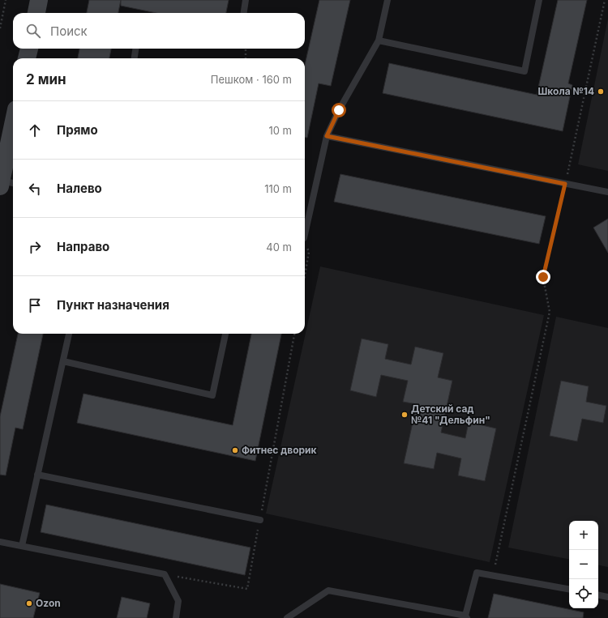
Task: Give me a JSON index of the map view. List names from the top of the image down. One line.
{"places":["Школа №14","Детский сад №41 \"Дельфин\"","Фитнес дворик","Ozon"],"page":{"search":"Поиск","heading":["2 мин","Пешком · 160 m"],"list":[["Прямо","10 m"],["Налево","110 m"],["Направо","40 m"],"Пункт назначения"],"map_buttons":["+","−"]}}
